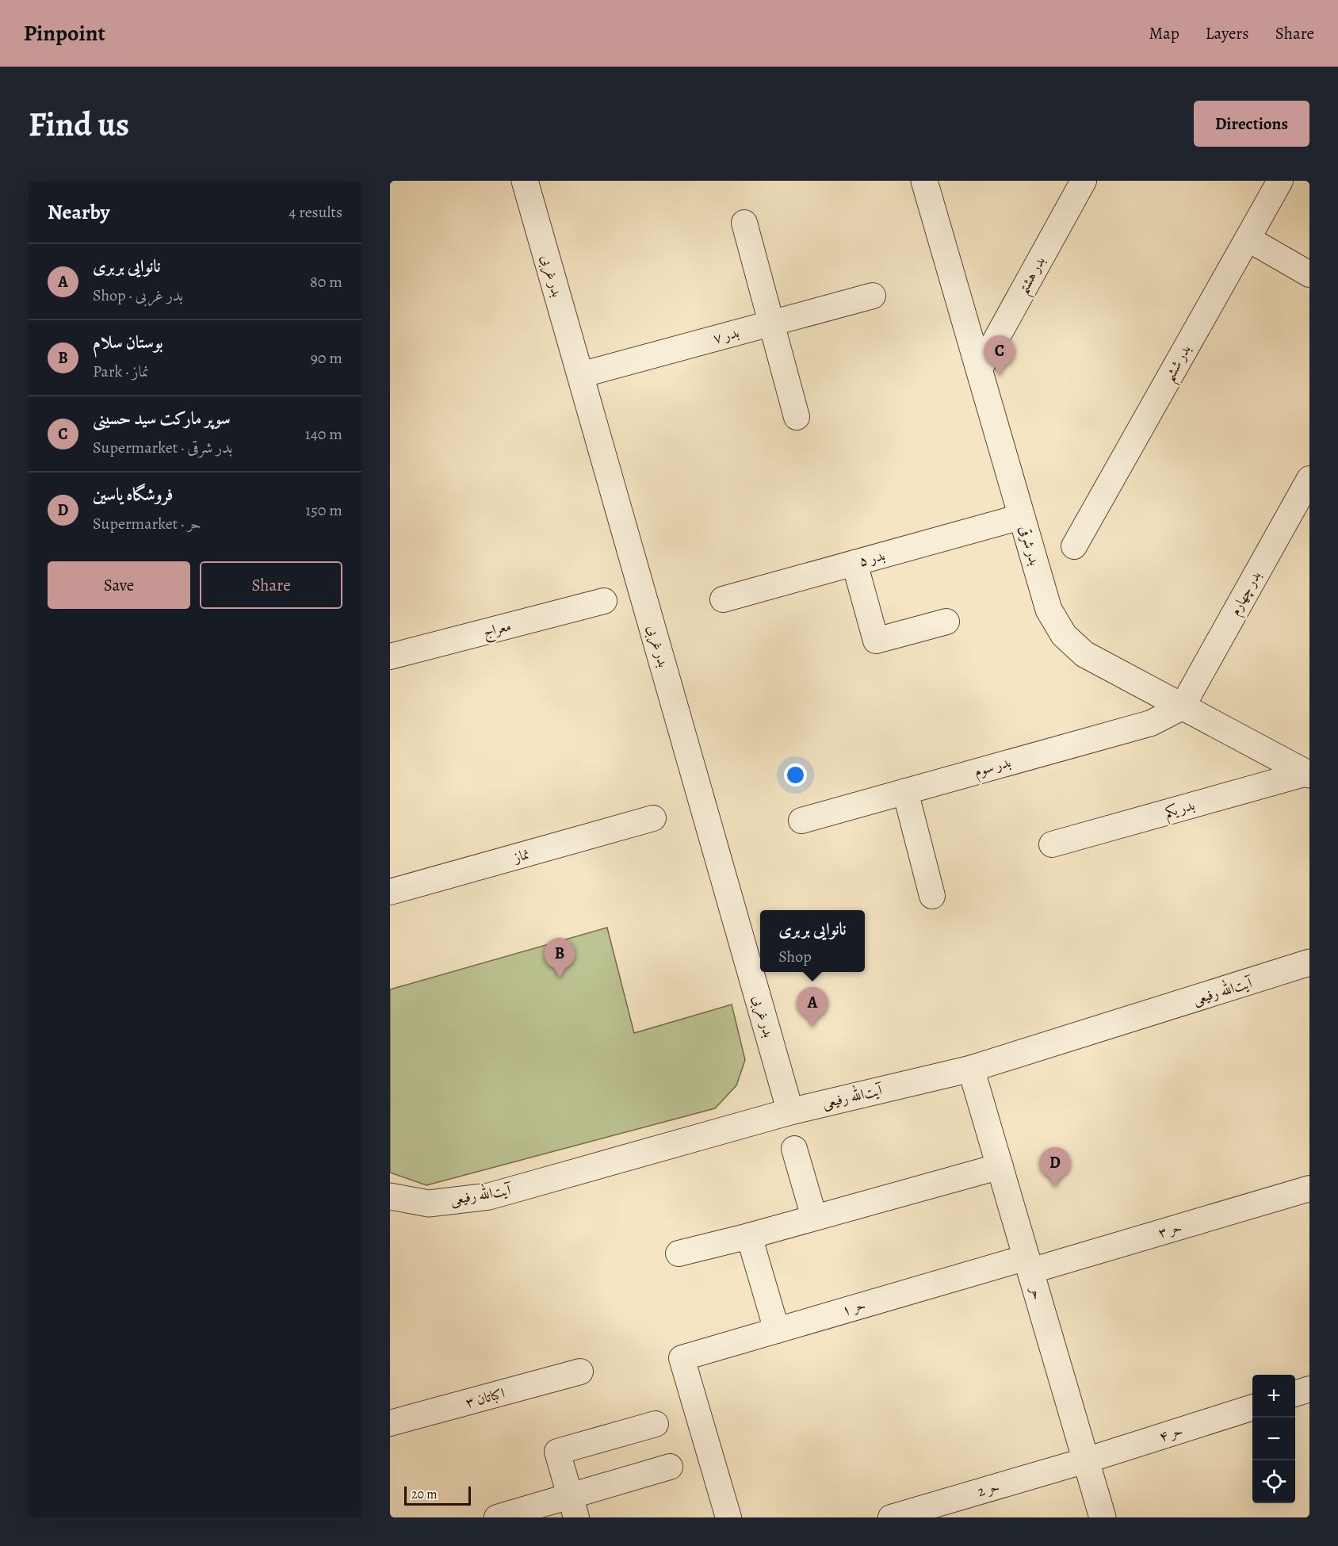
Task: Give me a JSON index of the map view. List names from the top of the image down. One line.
{"streets":{"street":["بدر هشتم","بدر غربی","بدر ۷","بدر ششم","بدر شرقی","بدر ۵","بدر چهارم","معراج","بدر سوم","بدر یکم","نماز","آیت‌الله رفیعی","حر ۳","حر","حر ۱","اکباتان ۳","حر ۴","حر 2"]},"crossings":[["بدر هشتم","بدر شرقی"],["بدر غربی","بدر ۷"],["بدر غربی","آیت‌الله رفیعی"],["بدر شرقی","بدر ۵"],["بدر شرقی","بدر چهارم"],["بدر شرقی","بدر سوم"],["بدر شرقی","بدر یکم"],["بدر چهارم","بدر سوم"],["آیت‌الله رفیعی","حر"],["حر ۳","حر"],["حر ۳","حر ۱"],["حر","حر ۱"],["حر","حر ۴"],["حر","حر 2"],["حر ۴","حر 2"]],"scale_bar":"20 m","page":{"header":"Pinpoint","nav":["Map","Layers","Share"],"buttons":["Directions",["Save","Share"]],"title":"Find us","heading":["Nearby","4 results"],"list":[{"mark":"A","name":"نانوایی بربری","note":"Shop · بدر غربی","value":"80 m"},{"mark":"B","name":"بوستان سلام","note":"Park · نماز","value":"90 m"},{"mark":"C","name":"سوپر مارکت سید حسینی","note":"Supermarket · بدر شرقی","value":"140 m"},{"mark":"D","name":"فروشگاه یاسین","note":"Supermarket · حر","value":"150 m"}],"pins":["C","B","A","D"],"popup":["نانوایی بربری","Shop"],"map_buttons":["+","−"],"scale":"20 m"}}
